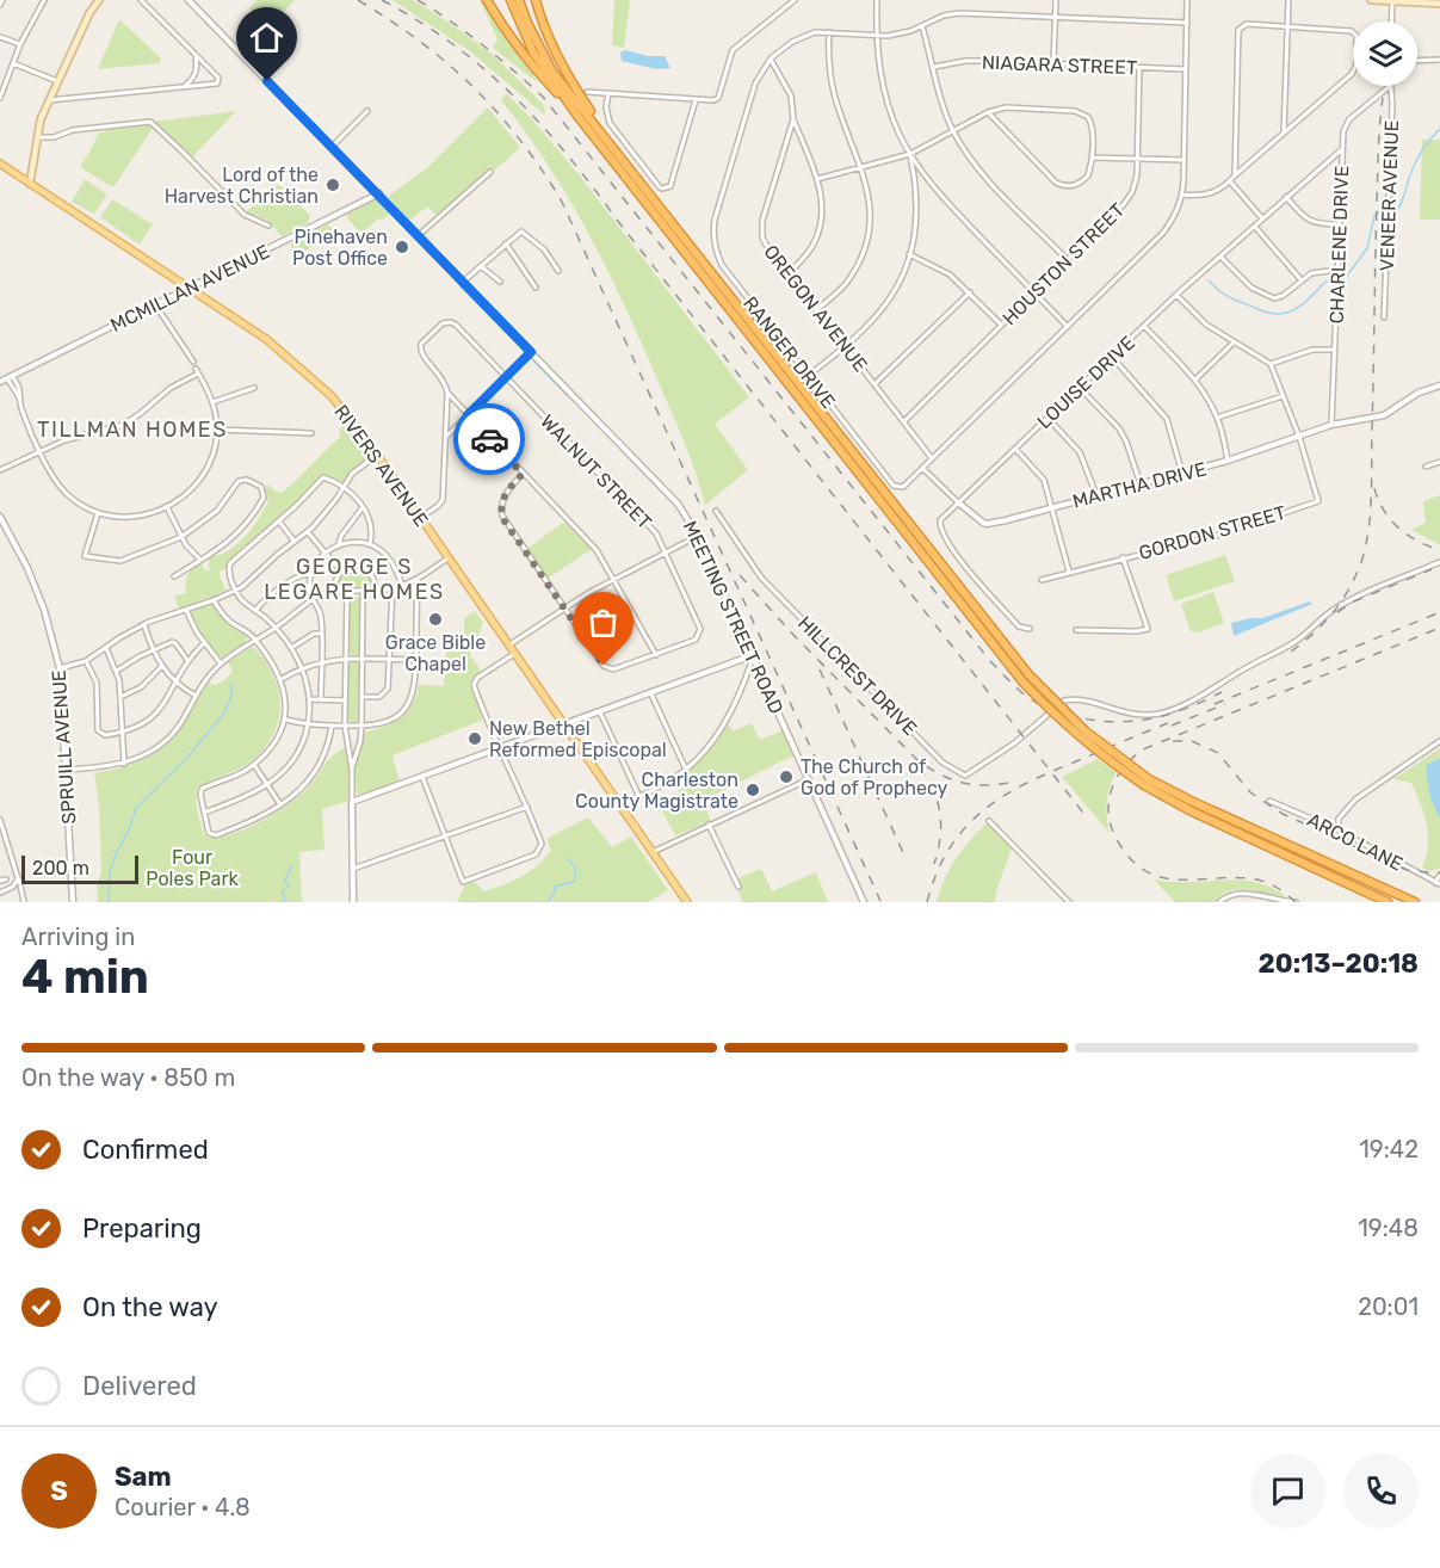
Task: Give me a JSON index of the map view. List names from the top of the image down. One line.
{"streets":{"main road":["RIVERS AVENUE"],"street":["NIAGARA STREET","VENEER AVENUE","CHARLENE DRIVE","HOUSTON STREET","MCMILLAN AVENUE","OREGON AVENUE","RANGER DRIVE","LOUISE DRIVE","WALNUT STREET","MARTHA DRIVE","GORDON STREET","MEETING STREET ROAD","HILLCREST DRIVE","SPRUILL AVENUE","ARCO LANE"]},"crossings":[["NIAGARA STREET","HOUSTON STREET"],["NIAGARA STREET","RANGER DRIVE"],["VENEER AVENUE","CHARLENE DRIVE"],["CHARLENE DRIVE","LOUISE DRIVE"],["CHARLENE DRIVE","MARTHA DRIVE"],["HOUSTON STREET","OREGON AVENUE"],["MCMILLAN AVENUE","RIVERS AVENUE"],["MCMILLAN AVENUE","MEETING STREET ROAD"],["OREGON AVENUE","RANGER DRIVE"],["RANGER DRIVE","MARTHA DRIVE"],["LOUISE DRIVE","MARTHA DRIVE"],["MARTHA DRIVE","GORDON STREET"]],"districts":["TILLMAN HOMES","GEORGE S LEGARE HOMES"],"parks":["Four Poles Park"],"places":["Lord of the Harvest Christian","Pinehaven Post Office","Grace Bible Chapel","New Bethel Reformed Episcopal","The Church of God of Prophecy","Charleston County Magistrate"],"scale_bar":"200 m","page":{"scale":"200 m","heading":["4 min","Arriving in","20:13–20:18"],"panel":["Sam","Courier · 4.8"],"bar":"On the way · 850 m","list":[["Confirmed","19:42"],["Preparing","19:48"],["On the way","20:01"],"Delivered"],"round":"S"}}
